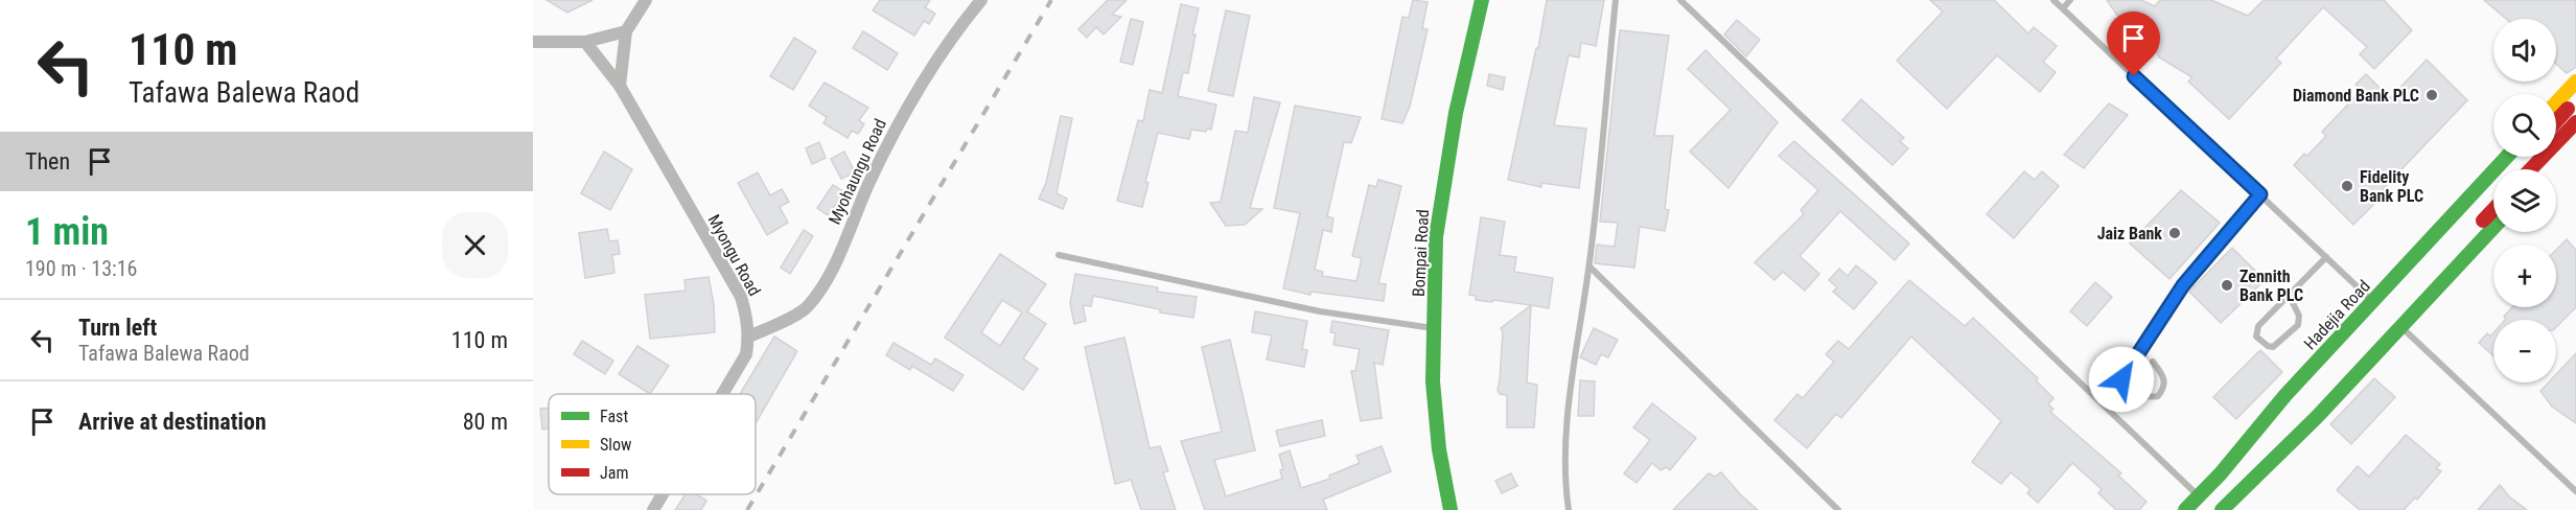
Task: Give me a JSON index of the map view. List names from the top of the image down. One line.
{"streets":{"main road":["Bompai Road","Hadejia Road"],"street":["Myohaungu Road","Myongu Road"]},"crossings":[["Myohaungu Road","Myongu Road"]],"places":["Diamond Bank PLC","Fidelity Bank PLC","Jaiz Bank","Zennith Bank PLC"],"legend":["Fast","Slow","Jam"],"page":{"turn":["110 m","Tafawa Balewa Raod"],"map_buttons":["+","−"],"then":"Then","heading":["1 min","190 m · 13:16"],"list":[{"name":"Turn left","note":"Tafawa Balewa Raod","value":"110 m"},{"name":"Arrive at destination","value":"80 m"}]}}
